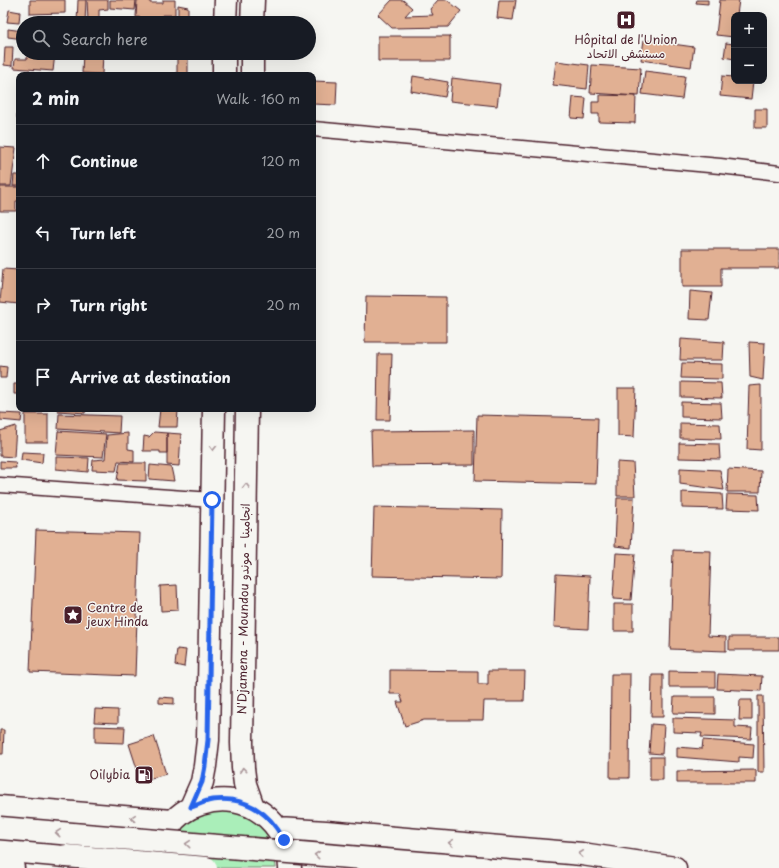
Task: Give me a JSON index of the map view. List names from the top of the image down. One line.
{"streets":{"main road":["N'Djamena - Moundou انجامينا - موندو"]},"places":{"hospital":["Hôpital de l'Union مستشفى الاتحاد"],"place":["Centre de jeux Hinda"],"fuel station":["Oilybia"]},"page":{"map_buttons":["+","−"],"search":"Search here","heading":["2 min","Walk · 160 m"],"list":[["Continue","120 m"],["Turn left","20 m"],["Turn right","20 m"],"Arrive at destination"]}}
